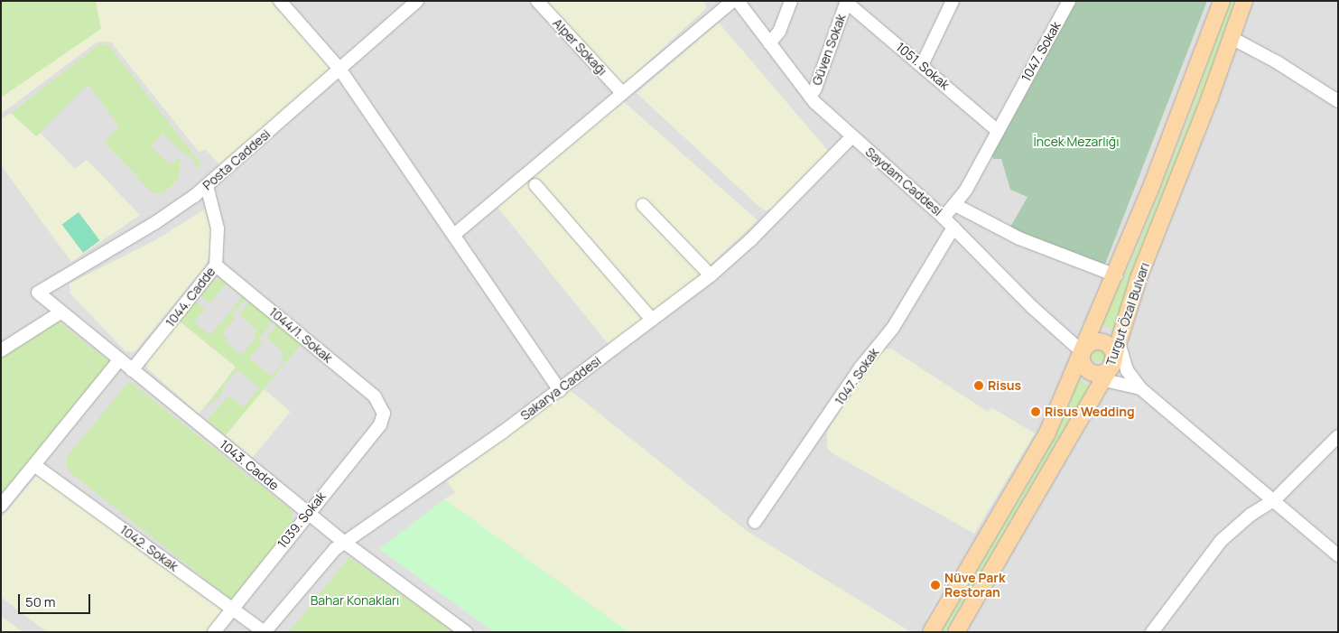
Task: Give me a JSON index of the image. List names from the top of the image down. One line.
{"streets":{"main road":["Turgut Özal Bulvarı"],"street":["Alper Sokağı","Güven Sokak","1047. Sokak","1051. Sokak","Posta Caddesi","Saydam Caddesi","1044. Cadde","1044/1. Sokak","Sakarya Caddesi","1043. Cadde","1039. Sokak","1042. Sokak"]},"crossings":[["Güven Sokak","1051. Sokak"],["Güven Sokak","Saydam Caddesi"],["1047. Sokak","1051. Sokak"],["1047. Sokak","Saydam Caddesi"],["Posta Caddesi","1044. Cadde"],["Posta Caddesi","1043. Cadde"],["Saydam Caddesi","Turgut Özal Bulvarı"],["Saydam Caddesi","Sakarya Caddesi"],["1044. Cadde","1044/1. Sokak"],["1044. Cadde","1043. Cadde"],["1044/1. Sokak","1039. Sokak"],["Sakarya Caddesi","1043. Cadde"],["Sakarya Caddesi","1042. Sokak"],["1043. Cadde","1039. Sokak"],["1039. Sokak","1042. Sokak"]],"parks":["İncek Mezarlığı","Bahar Konakları"],"places":["Risus","Risus Wedding","Nüve Park Restoran"],"scale_bar":"50 m"}
